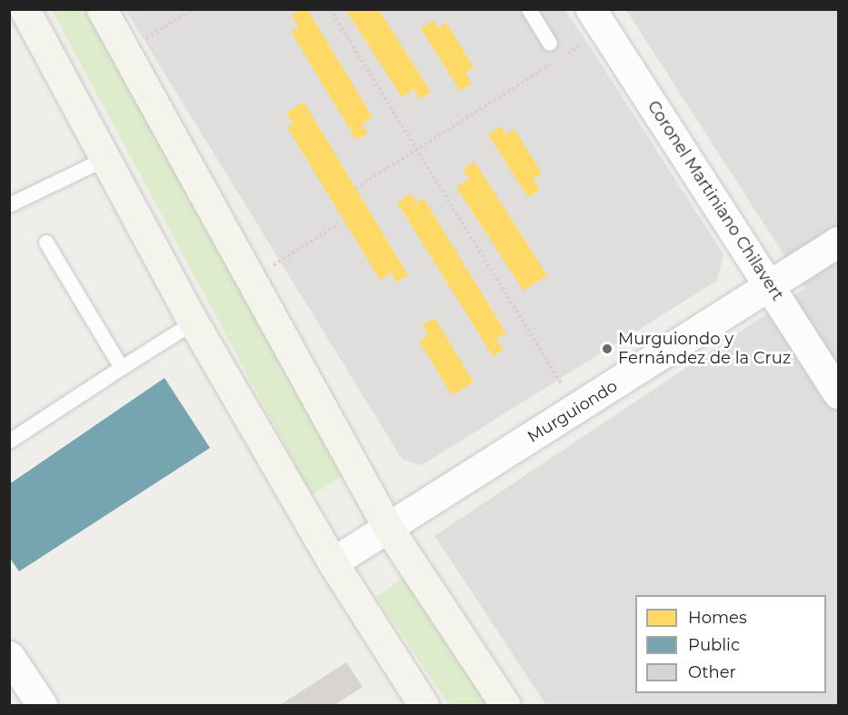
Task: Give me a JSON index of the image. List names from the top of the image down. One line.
{"streets":{"street":["Coronel Martiniano Chilavert","Murguiondo"]},"crossings":[["Coronel Martiniano Chilavert","Murguiondo"]],"places":["Murguiondo y Fernández de la Cruz"],"legend":["Homes","Public","Other"]}
